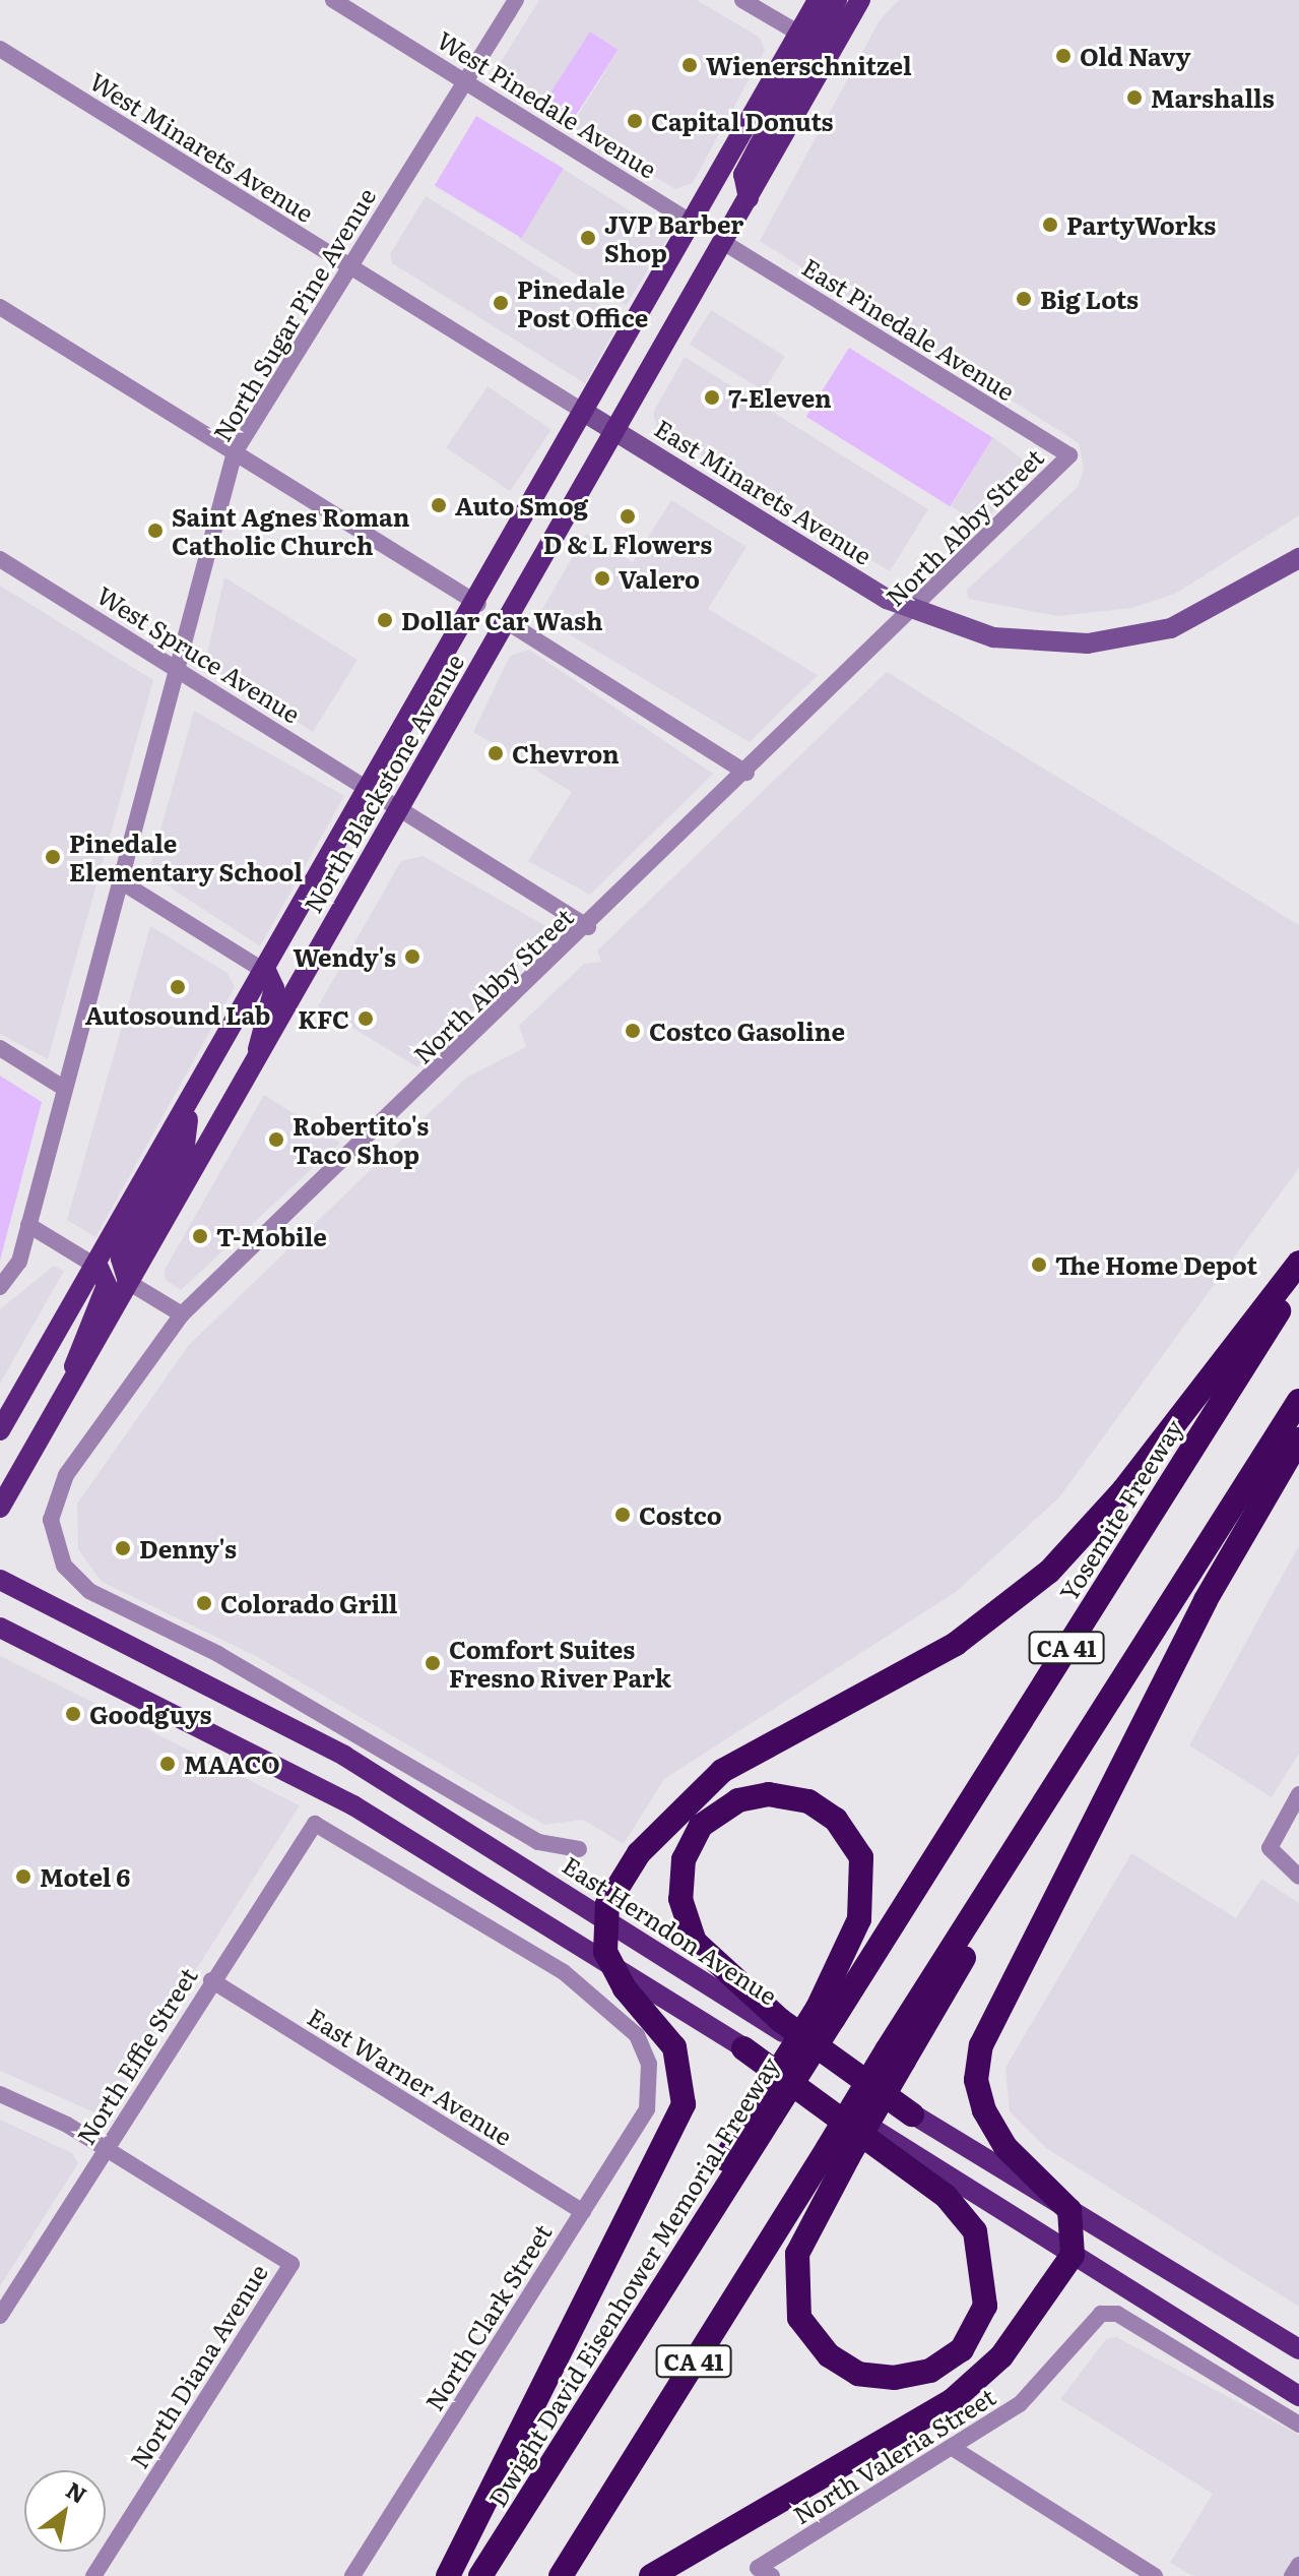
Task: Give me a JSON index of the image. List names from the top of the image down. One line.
{"streets":{"highway":["Yosemite Freeway","CA 41","Dwight David Eisenhower Memorial Freeway"],"main road":["East Minarets Avenue","North Blackstone Avenue","East Herndon Avenue"],"street":["West Pinedale Avenue","West Minarets Avenue","North Sugar Pine Avenue","East Pinedale Avenue","North Abby Street","West Spruce Avenue","North Effie Street","East Warner Avenue","North Clark Street","North Diana Avenue","North Valeria Street"]},"crossings":[["West Pinedale Avenue","North Sugar Pine Avenue"],["West Pinedale Avenue","North Blackstone Avenue"],["West Minarets Avenue","North Sugar Pine Avenue"],["West Minarets Avenue","East Minarets Avenue"],["West Minarets Avenue","North Blackstone Avenue"],["North Sugar Pine Avenue","West Spruce Avenue"],["East Pinedale Avenue","North Abby Street"],["East Pinedale Avenue","North Blackstone Avenue"],["East Minarets Avenue","North Abby Street"],["East Minarets Avenue","North Blackstone Avenue"],["North Abby Street","West Spruce Avenue"],["West Spruce Avenue","North Blackstone Avenue"],["Yosemite Freeway","Dwight David Eisenhower Memorial Freeway"],["North Effie Street","East Warner Avenue"],["North Effie Street","North Clark Street"],["North Effie Street","North Diana Avenue"],["East Warner Avenue","North Clark Street"]],"places":["Old Navy","Wienerschnitzel","Marshalls","Capital Donuts","PartyWorks","JVP Barber Shop","Big Lots","Pinedale Post Office","7-Eleven","Auto Smog","D & L Flowers","Saint Agnes Roman Catholic Church","Valero","Dollar Car Wash","Chevron","Pinedale Elementary School","Wendy's","Autosound Lab","KFC","Costco Gasoline","Robertito's Taco Shop","T-Mobile","The Home Depot","Costco","Denny's","Colorado Grill","Comfort Suites Fresno River Park","Goodguys","MAACO","Motel 6"],"north":"top right"}
